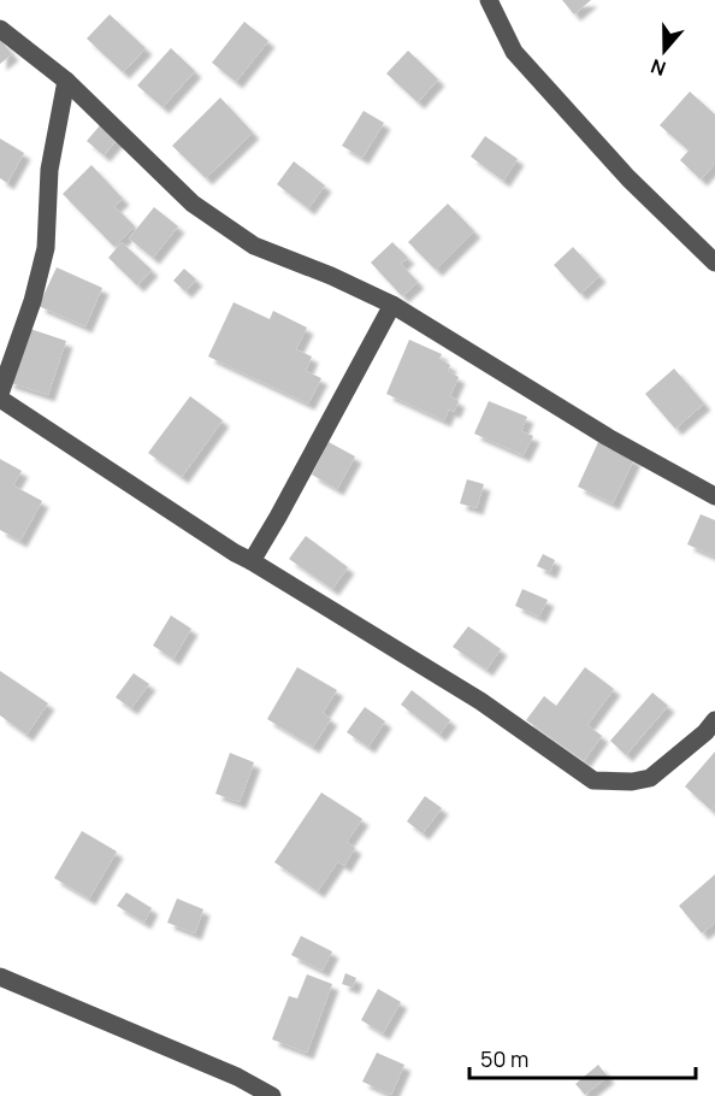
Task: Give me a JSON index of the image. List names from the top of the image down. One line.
{"scale_bar":"50 m","north":"bottom"}
